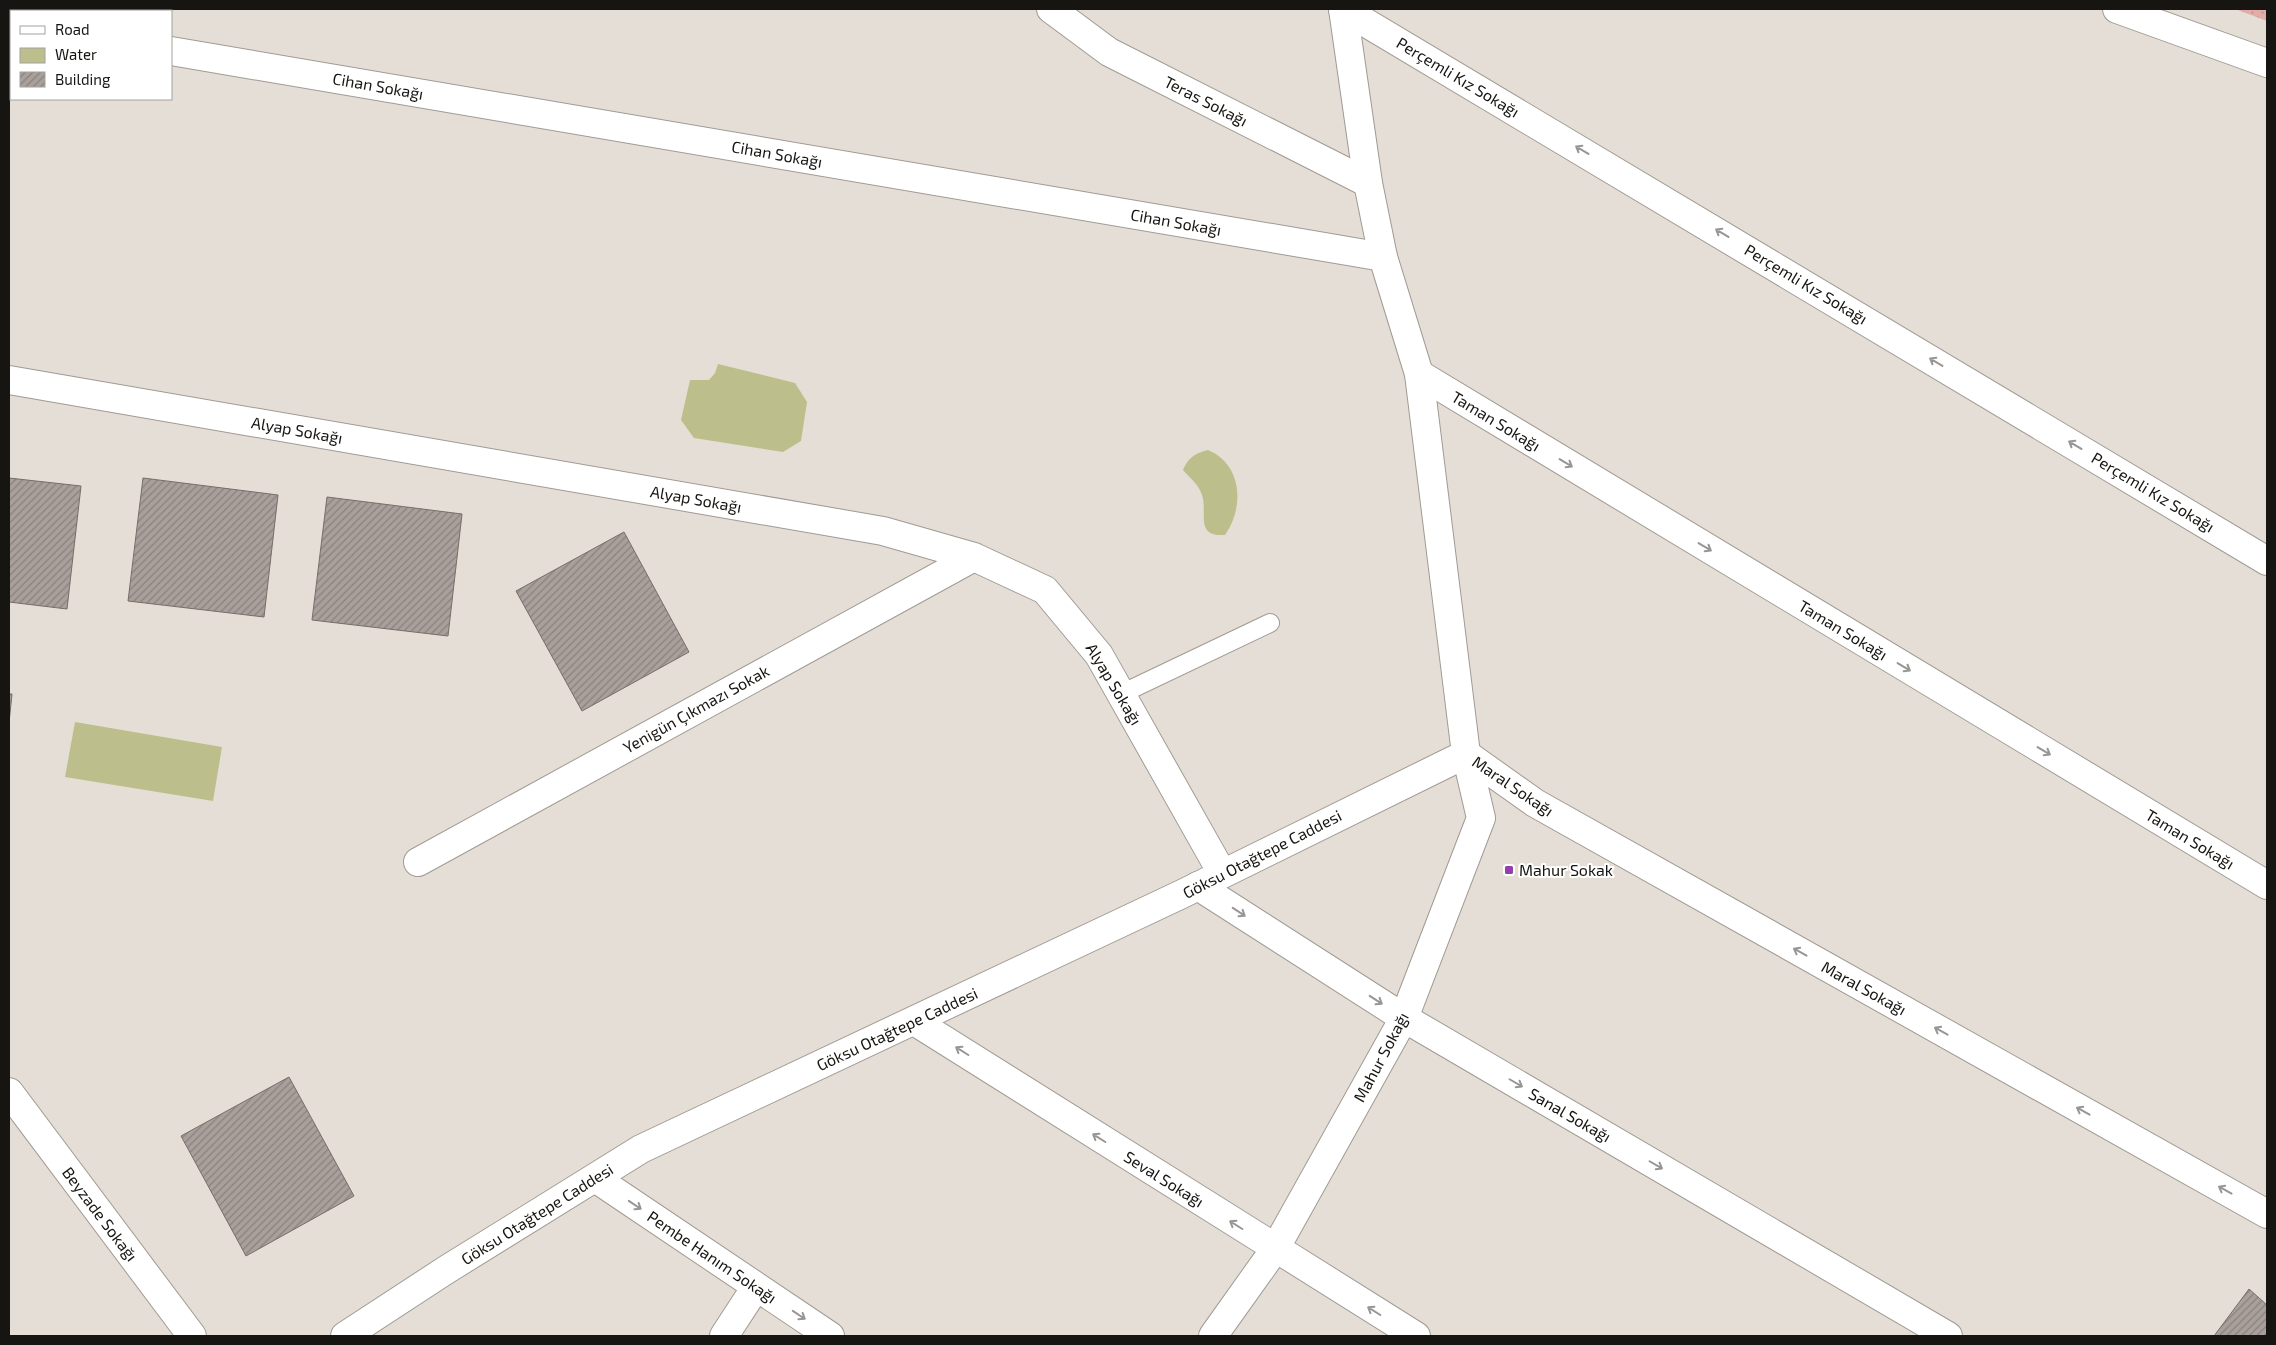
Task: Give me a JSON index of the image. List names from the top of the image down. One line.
{"streets":{"street":["Perçemli Kız Sokağı","Cihan Sokağı","Teras Sokağı","Taman Sokağı","Alyap Sokağı","Yenigün Çıkmazı Sokak","Maral Sokağı","Göksu Otağtepe Caddesi","Mahur Sokağı","Sanal Sokağı","Seval Sokağı","Beyzade Sokağı","Pembe Hanım Sokağı"]},"crossings":[["Perçemli Kız Sokağı","Mahur Sokağı"],["Cihan Sokağı","Mahur Sokağı"],["Teras Sokağı","Mahur Sokağı"],["Taman Sokağı","Mahur Sokağı"],["Alyap Sokağı","Yenigün Çıkmazı Sokak"],["Alyap Sokağı","Göksu Otağtepe Caddesi"],["Alyap Sokağı","Sanal Sokağı"],["Maral Sokağı","Göksu Otağtepe Caddesi"],["Maral Sokağı","Mahur Sokağı"],["Göksu Otağtepe Caddesi","Mahur Sokağı"],["Göksu Otağtepe Caddesi","Sanal Sokağı"],["Göksu Otağtepe Caddesi","Seval Sokağı"],["Göksu Otağtepe Caddesi","Pembe Hanım Sokağı"],["Mahur Sokağı","Sanal Sokağı"],["Mahur Sokağı","Seval Sokağı"]],"one_way":["Perçemli Kız Sokağı","Taman Sokağı","Maral Sokağı","Sanal Sokağı","Seval Sokağı","Pembe Hanım Sokağı"],"places":{"transit":["Mahur Sokak"]},"legend":["Road","Water","Building"]}
